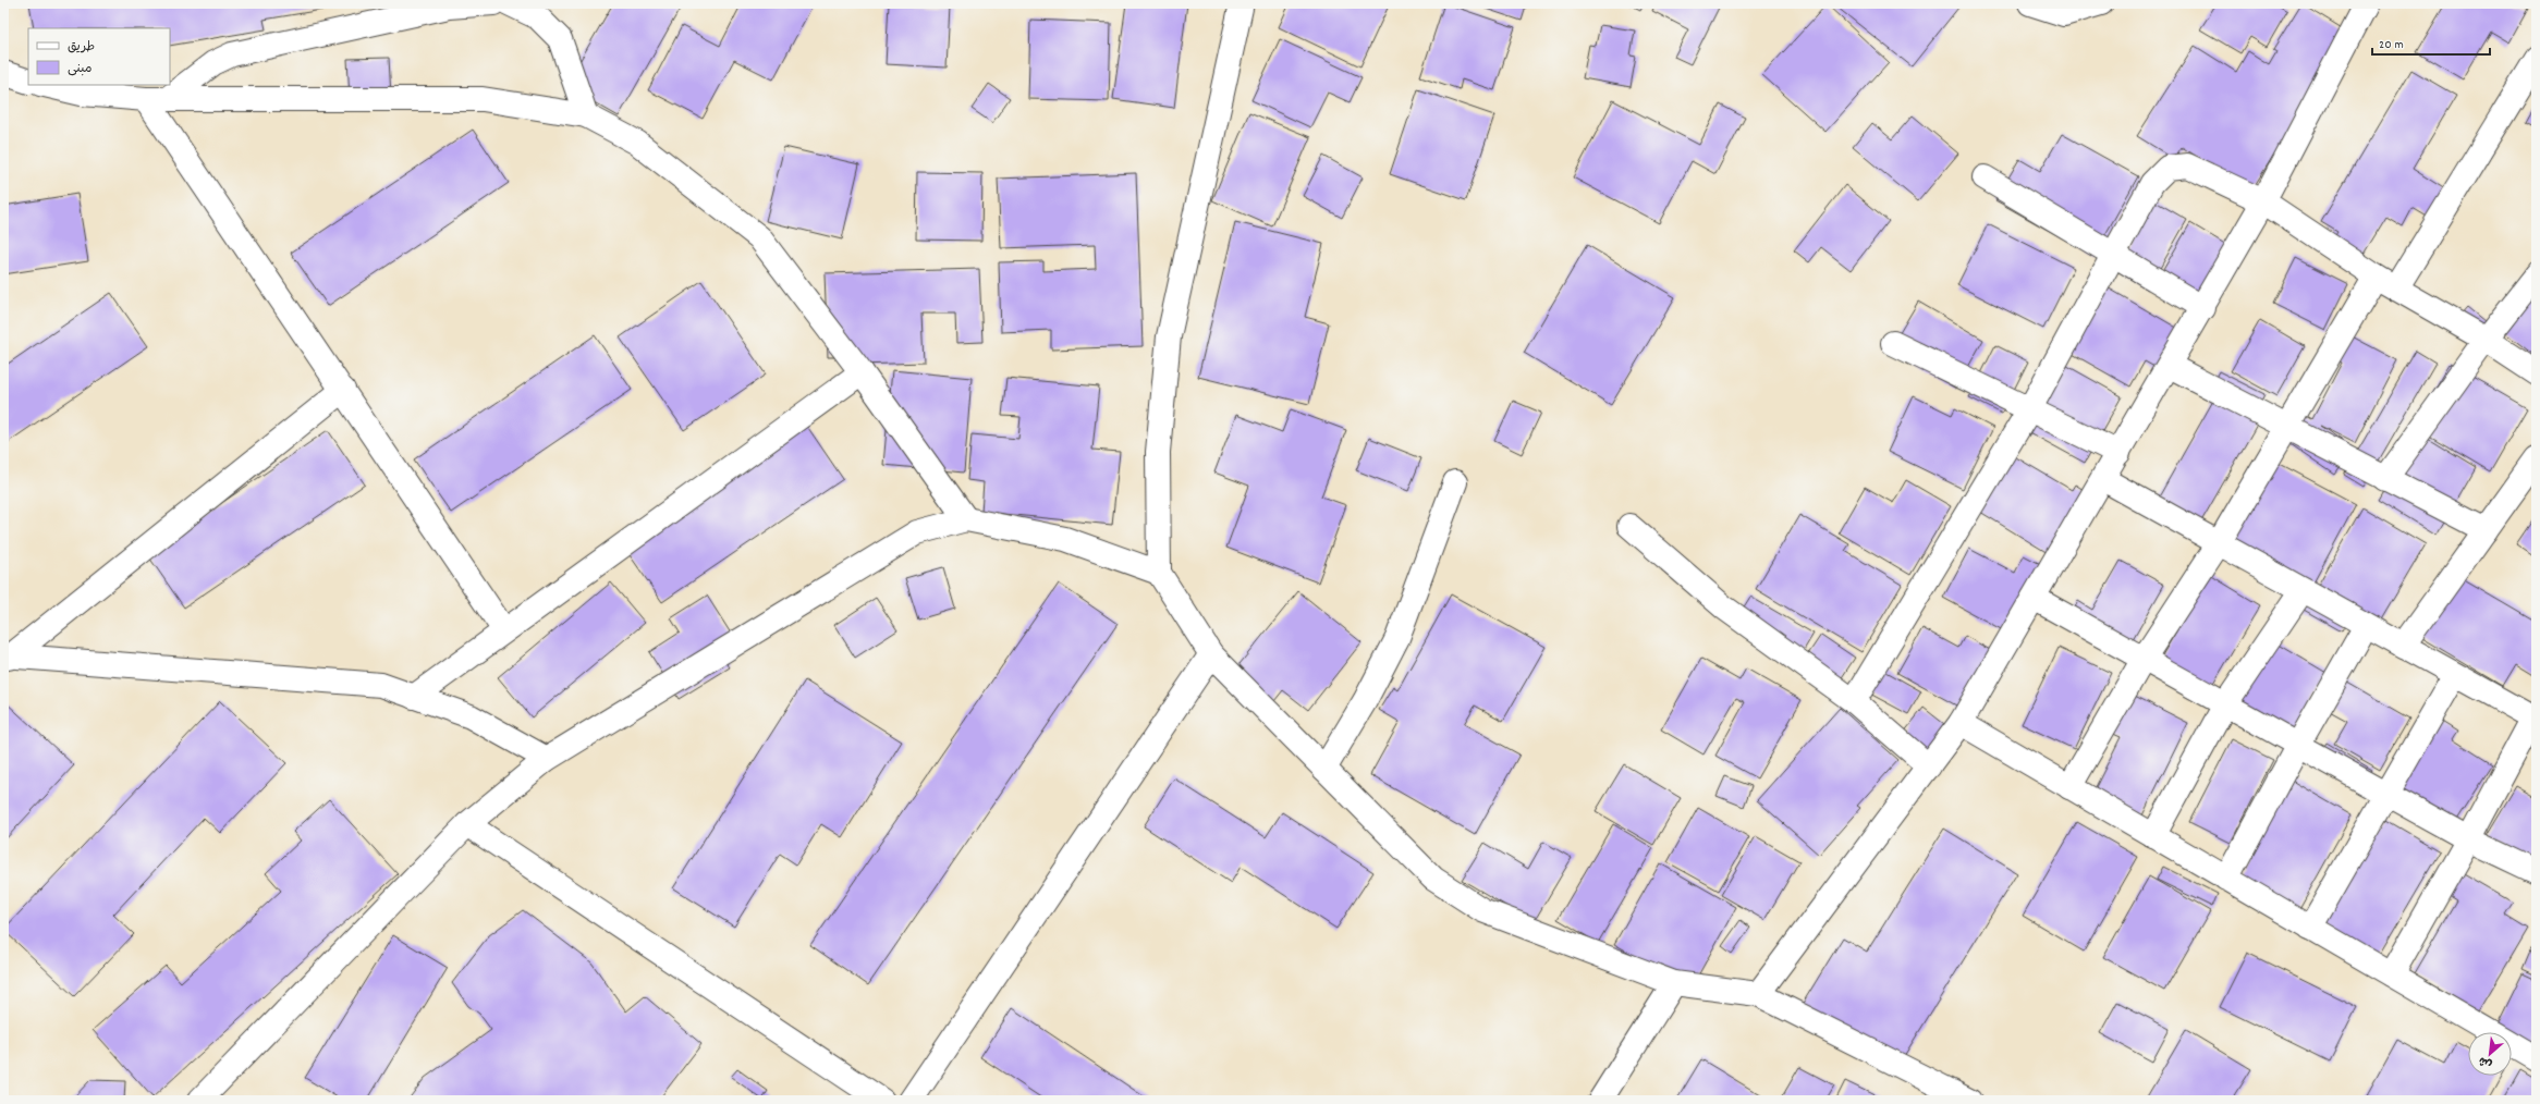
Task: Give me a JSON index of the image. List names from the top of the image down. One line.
{"legend":["طريق","مبنى"],"scale_bar":"20 m","north":"bottom left"}
